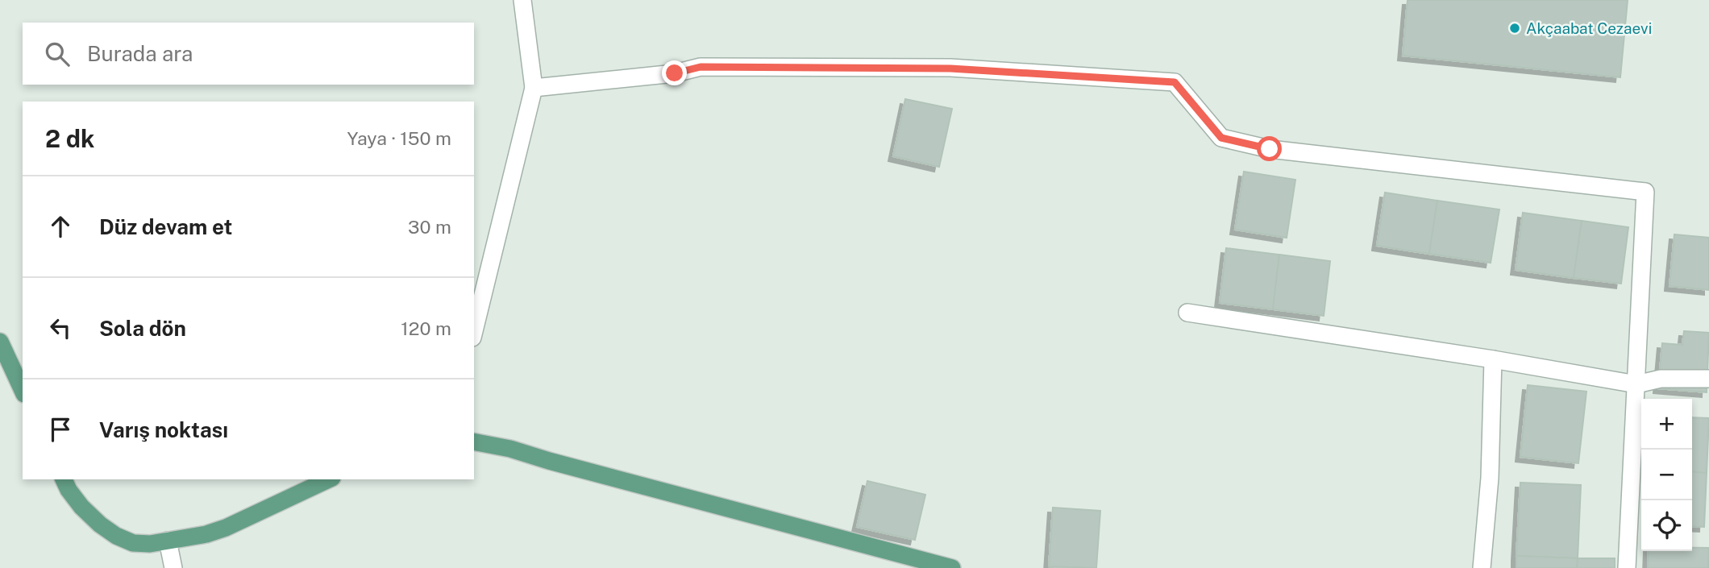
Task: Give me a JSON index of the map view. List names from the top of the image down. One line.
{"places":["Akçaabat Cezaevi"],"page":{"search":"Burada ara","heading":["2 dk","Yaya · 150 m"],"list":[["Düz devam et","30 m"],["Sola dön","120 m"],"Varış noktası"],"map_buttons":["+","−"]}}
